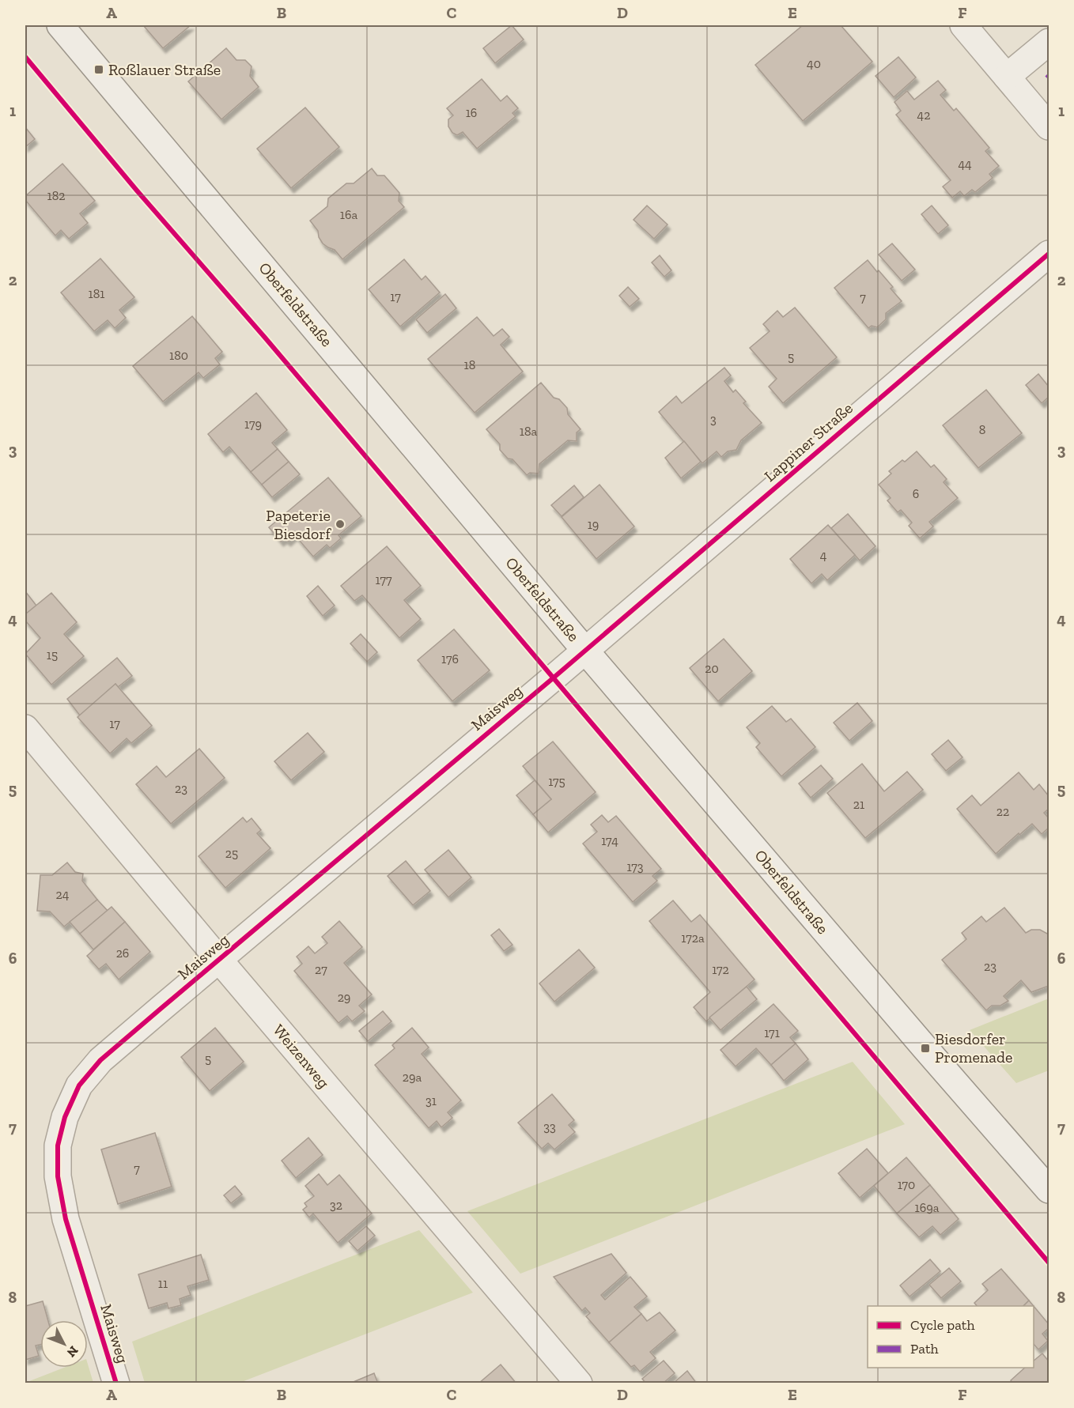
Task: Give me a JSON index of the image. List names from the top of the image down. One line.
{"streets":{"street":["Oberfeldstraße","Lappiner Straße","Maisweg","Weizenweg"]},"crossings":[["Oberfeldstraße","Lappiner Straße"],["Oberfeldstraße","Maisweg"],["Lappiner Straße","Maisweg"],["Maisweg","Weizenweg"]],"places":{"transit":["Roßlauer Straße","Biesdorfer Promenade"],"other":["Papeterie Biesdorf"]},"house_numbers":["40","16","42","44","182","16a","181","17","7","180","5","18","3","179","8","18a","6","19","4","177","15","176","20","17","175","23","21","22","174","25","173","24","172a","26","23","27","172","29","171","5","29a","31","33","7","170","32","169a","11"],"legend":["Cycle path","Path"],"north":"bottom right","grid":{"columns":["A","B","C","D","E","F"],"rows":["1","2","3","4","5","6","7","8"]}}
